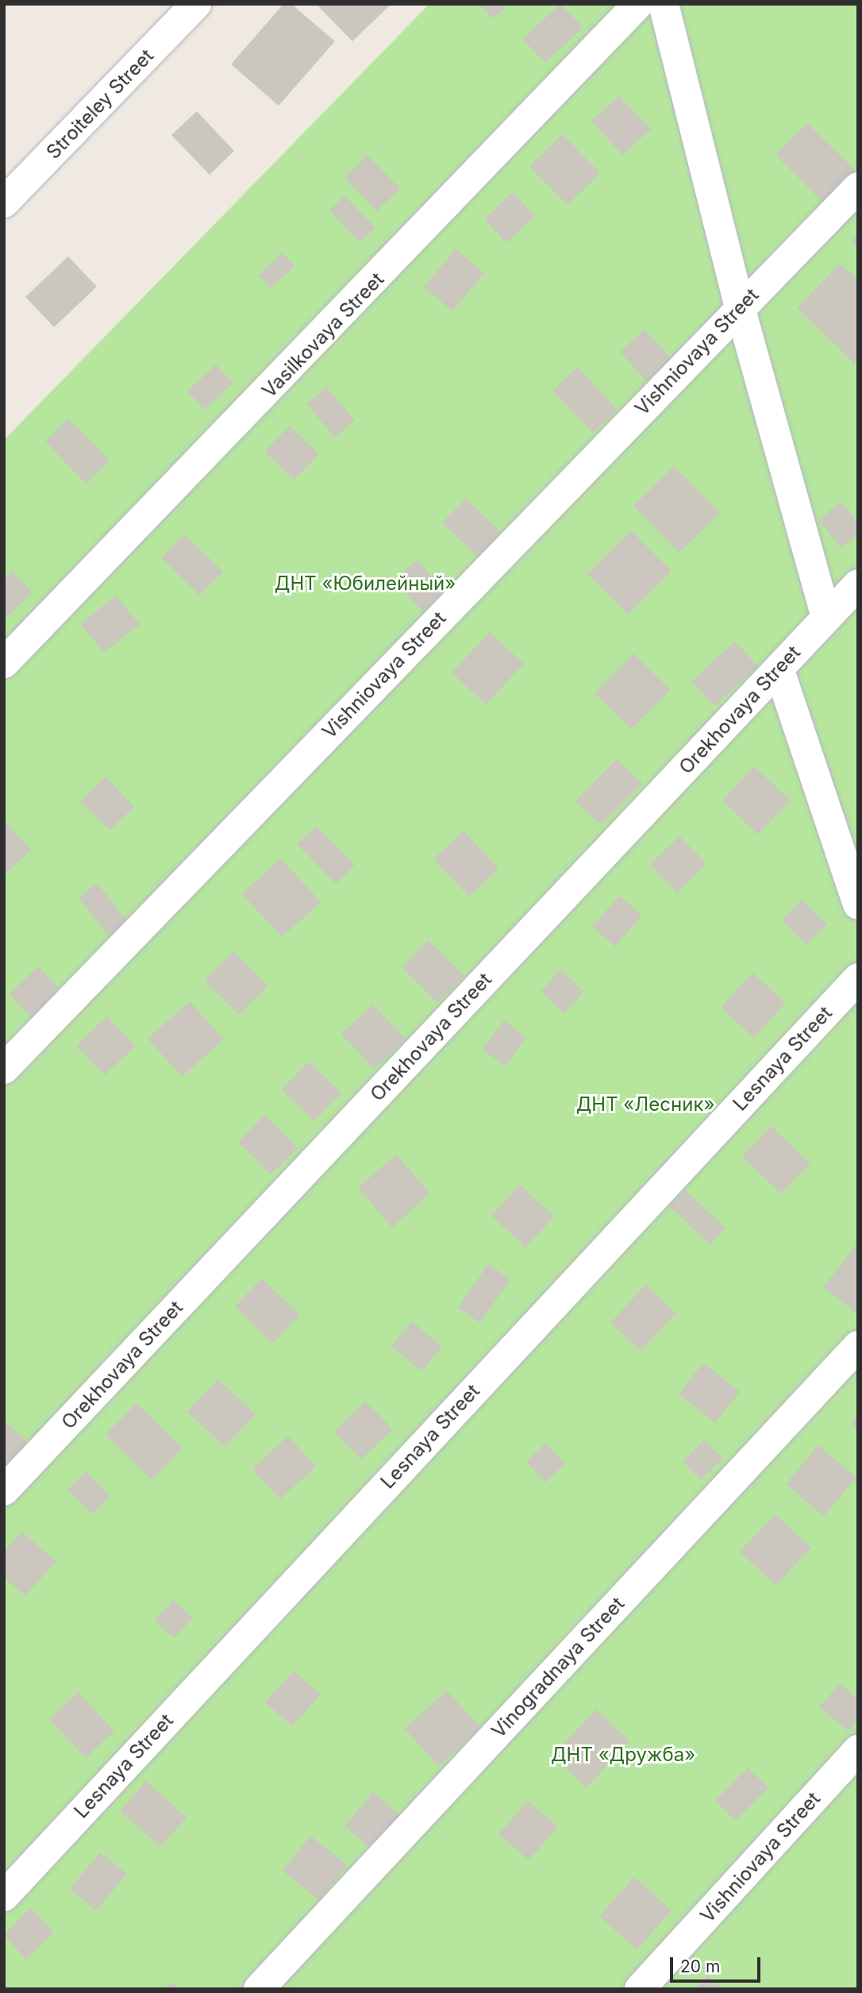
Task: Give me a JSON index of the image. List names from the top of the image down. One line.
{"streets":{"street":["Stroiteley Street","Vasilkovaya Street","Vishniovaya Street","Orekhovaya Street","Lesnaya Street","Vinogradnaya Street"]},"parks":["ДНТ «Юбилейный»","ДНТ «Лесник»","ДНТ «Дружба»"],"scale_bar":"20 m"}
